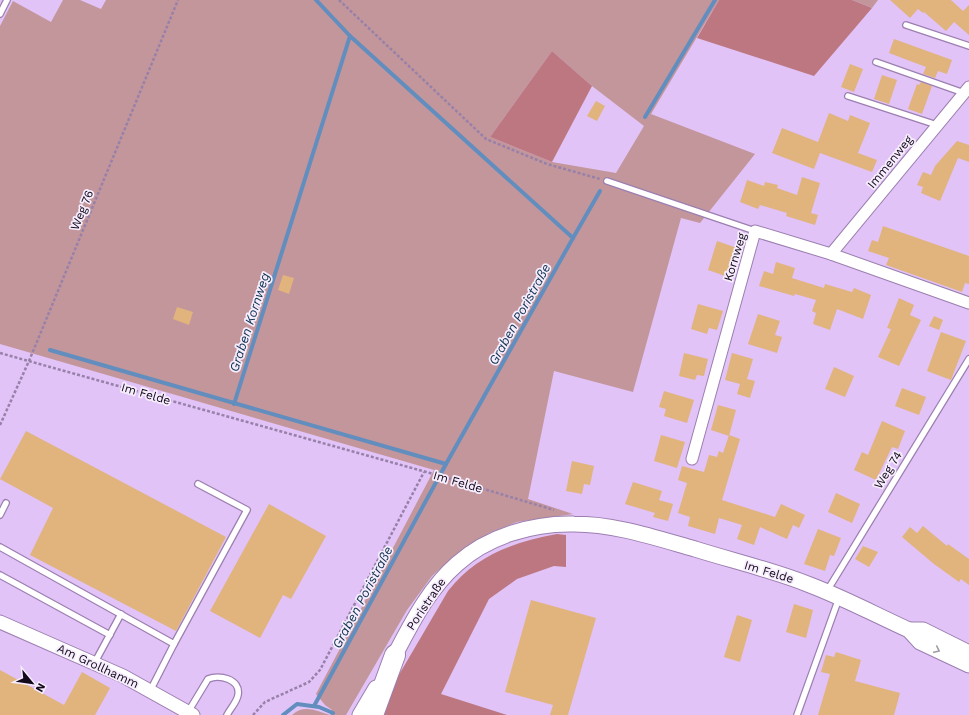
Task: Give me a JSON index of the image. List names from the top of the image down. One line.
{"streets":{"main road":["Im Felde","Poristraße"],"street":["Immenweg","Kornweg","Am Grollhamm"],"lane":["Weg 74"],"path":["Weg 76"]},"crossings":[["Immenweg","Kornweg"],["Weg 76","Im Felde"],["Im Felde","Weg 74"],["Im Felde","Poristraße"]],"water":["Graben Poristraße","Graben Kornweg"],"north":"bottom right"}
